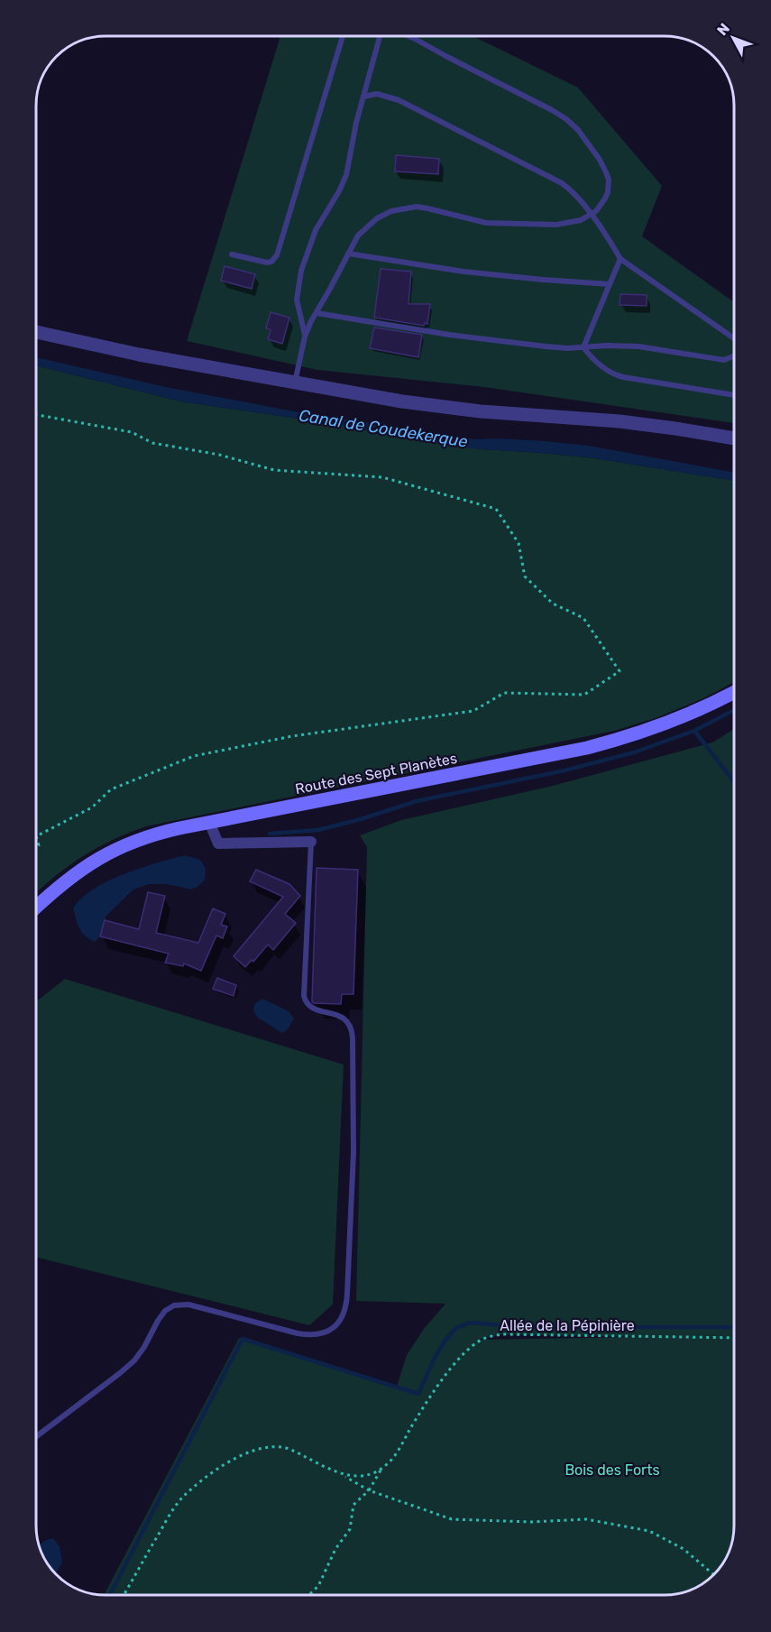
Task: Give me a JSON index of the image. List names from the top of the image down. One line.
{"streets":{"main road":["Route des Sept Planètes"],"path":["Allée de la Pépinière"]},"water":["Canal de Coudekerque"],"parks":["Bois des Forts"],"north":"top left"}
